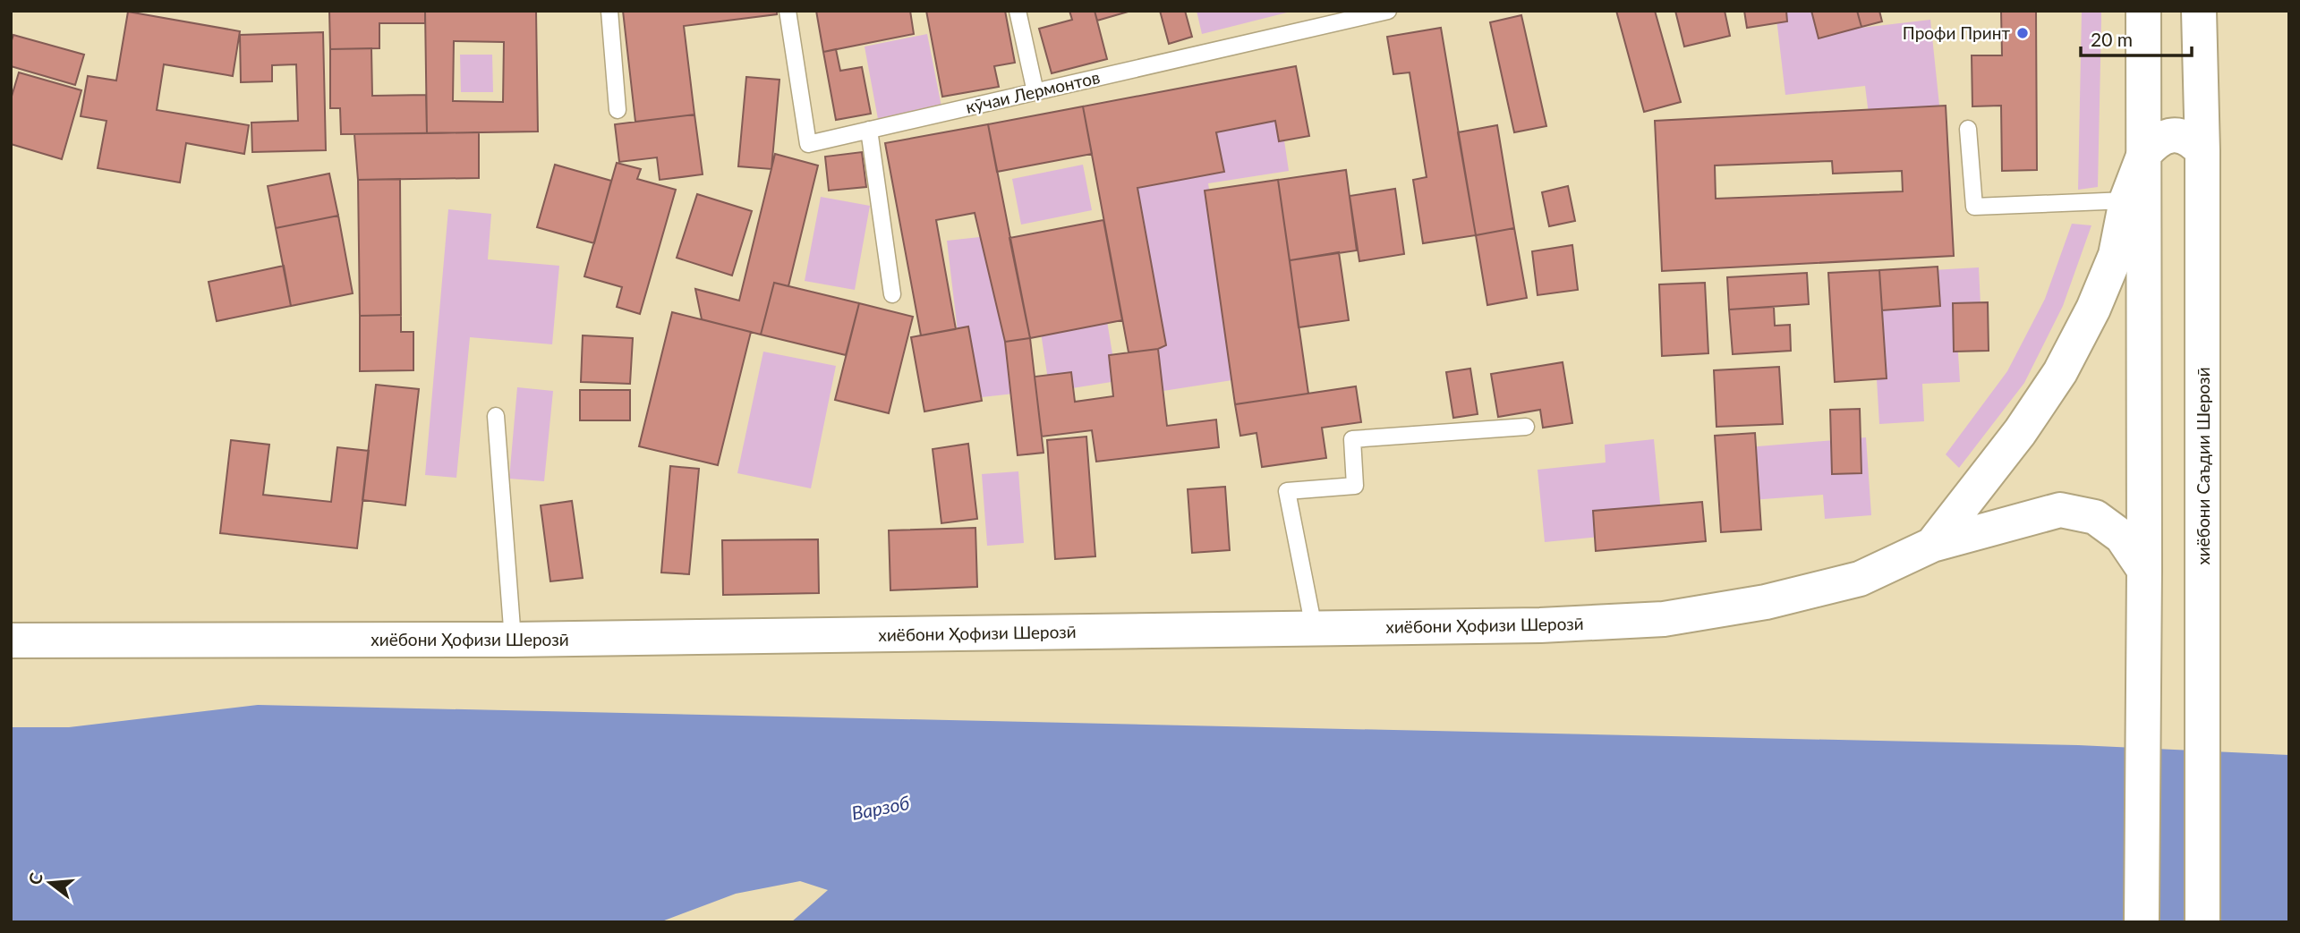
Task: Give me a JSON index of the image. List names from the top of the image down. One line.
{"streets":{"main road":["хиёбони Саъдии Шерозӣ","хиёбони Ҳофизи Шерозӣ"],"lane":["кӯчаи Лермонтов"]},"water":["Варзоб"],"places":["Профи Принт"],"scale_bar":"20 m","north":"left"}
